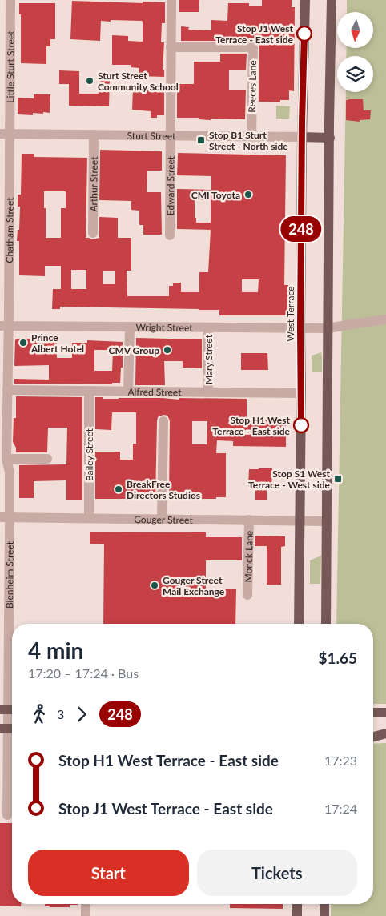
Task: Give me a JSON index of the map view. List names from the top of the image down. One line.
{"streets":{"main road":["West Terrace"],"street":["Little Sturt Street","Reeces Lane","Sturt Street","Arthur Street","Edward Street","Chatham Street","Wright Street","Mary Street","Alfred Street","Bailey Street","Gouger Street","Monck Lane","Blenheim Street"]},"crossings":[["Little Sturt Street","Sturt Street"],["Little Sturt Street","Chatham Street"],["Reeces Lane","Sturt Street"],["Reeces Lane","Edward Street"],["Sturt Street","Arthur Street"],["Sturt Street","Edward Street"],["Sturt Street","Chatham Street"],["Sturt Street","West Terrace"],["Chatham Street","Wright Street"],["Chatham Street","Alfred Street"],["Chatham Street","Blenheim Street"],["West Terrace","Wright Street"],["West Terrace","Alfred Street"],["West Terrace","Gouger Street"],["Wright Street","Mary Street"],["Mary Street","Alfred Street"],["Alfred Street","Bailey Street"],["Alfred Street","Blenheim Street"],["Bailey Street","Gouger Street"],["Gouger Street","Monck Lane"],["Gouger Street","Blenheim Street"]],"places":{"other":["Stop J1 West Terrace - East side","Sturt Street Community School","CMI Toyota","Prince Albert Hotel","CMV Group","Stop H1 West Terrace - East side","BreakFree Directors Studios","Gouger Street Mail Exchange"],"transit":["Stop B1 Sturt Street - North side","Stop S1 West Terrace - West side"]},"lines":["bus line 248"],"north":"bottom","page":{"on_map":"248","heading":["4 min","17:20 – 17:24 · Bus","$1.65"],"legs":["3","248"],"list":[{"name":"Stop H1 West Terrace - East side","value":"17:23"},{"name":"Stop J1 West Terrace - East side","value":"17:24"}],"buttons":["Start","Tickets"]}}
